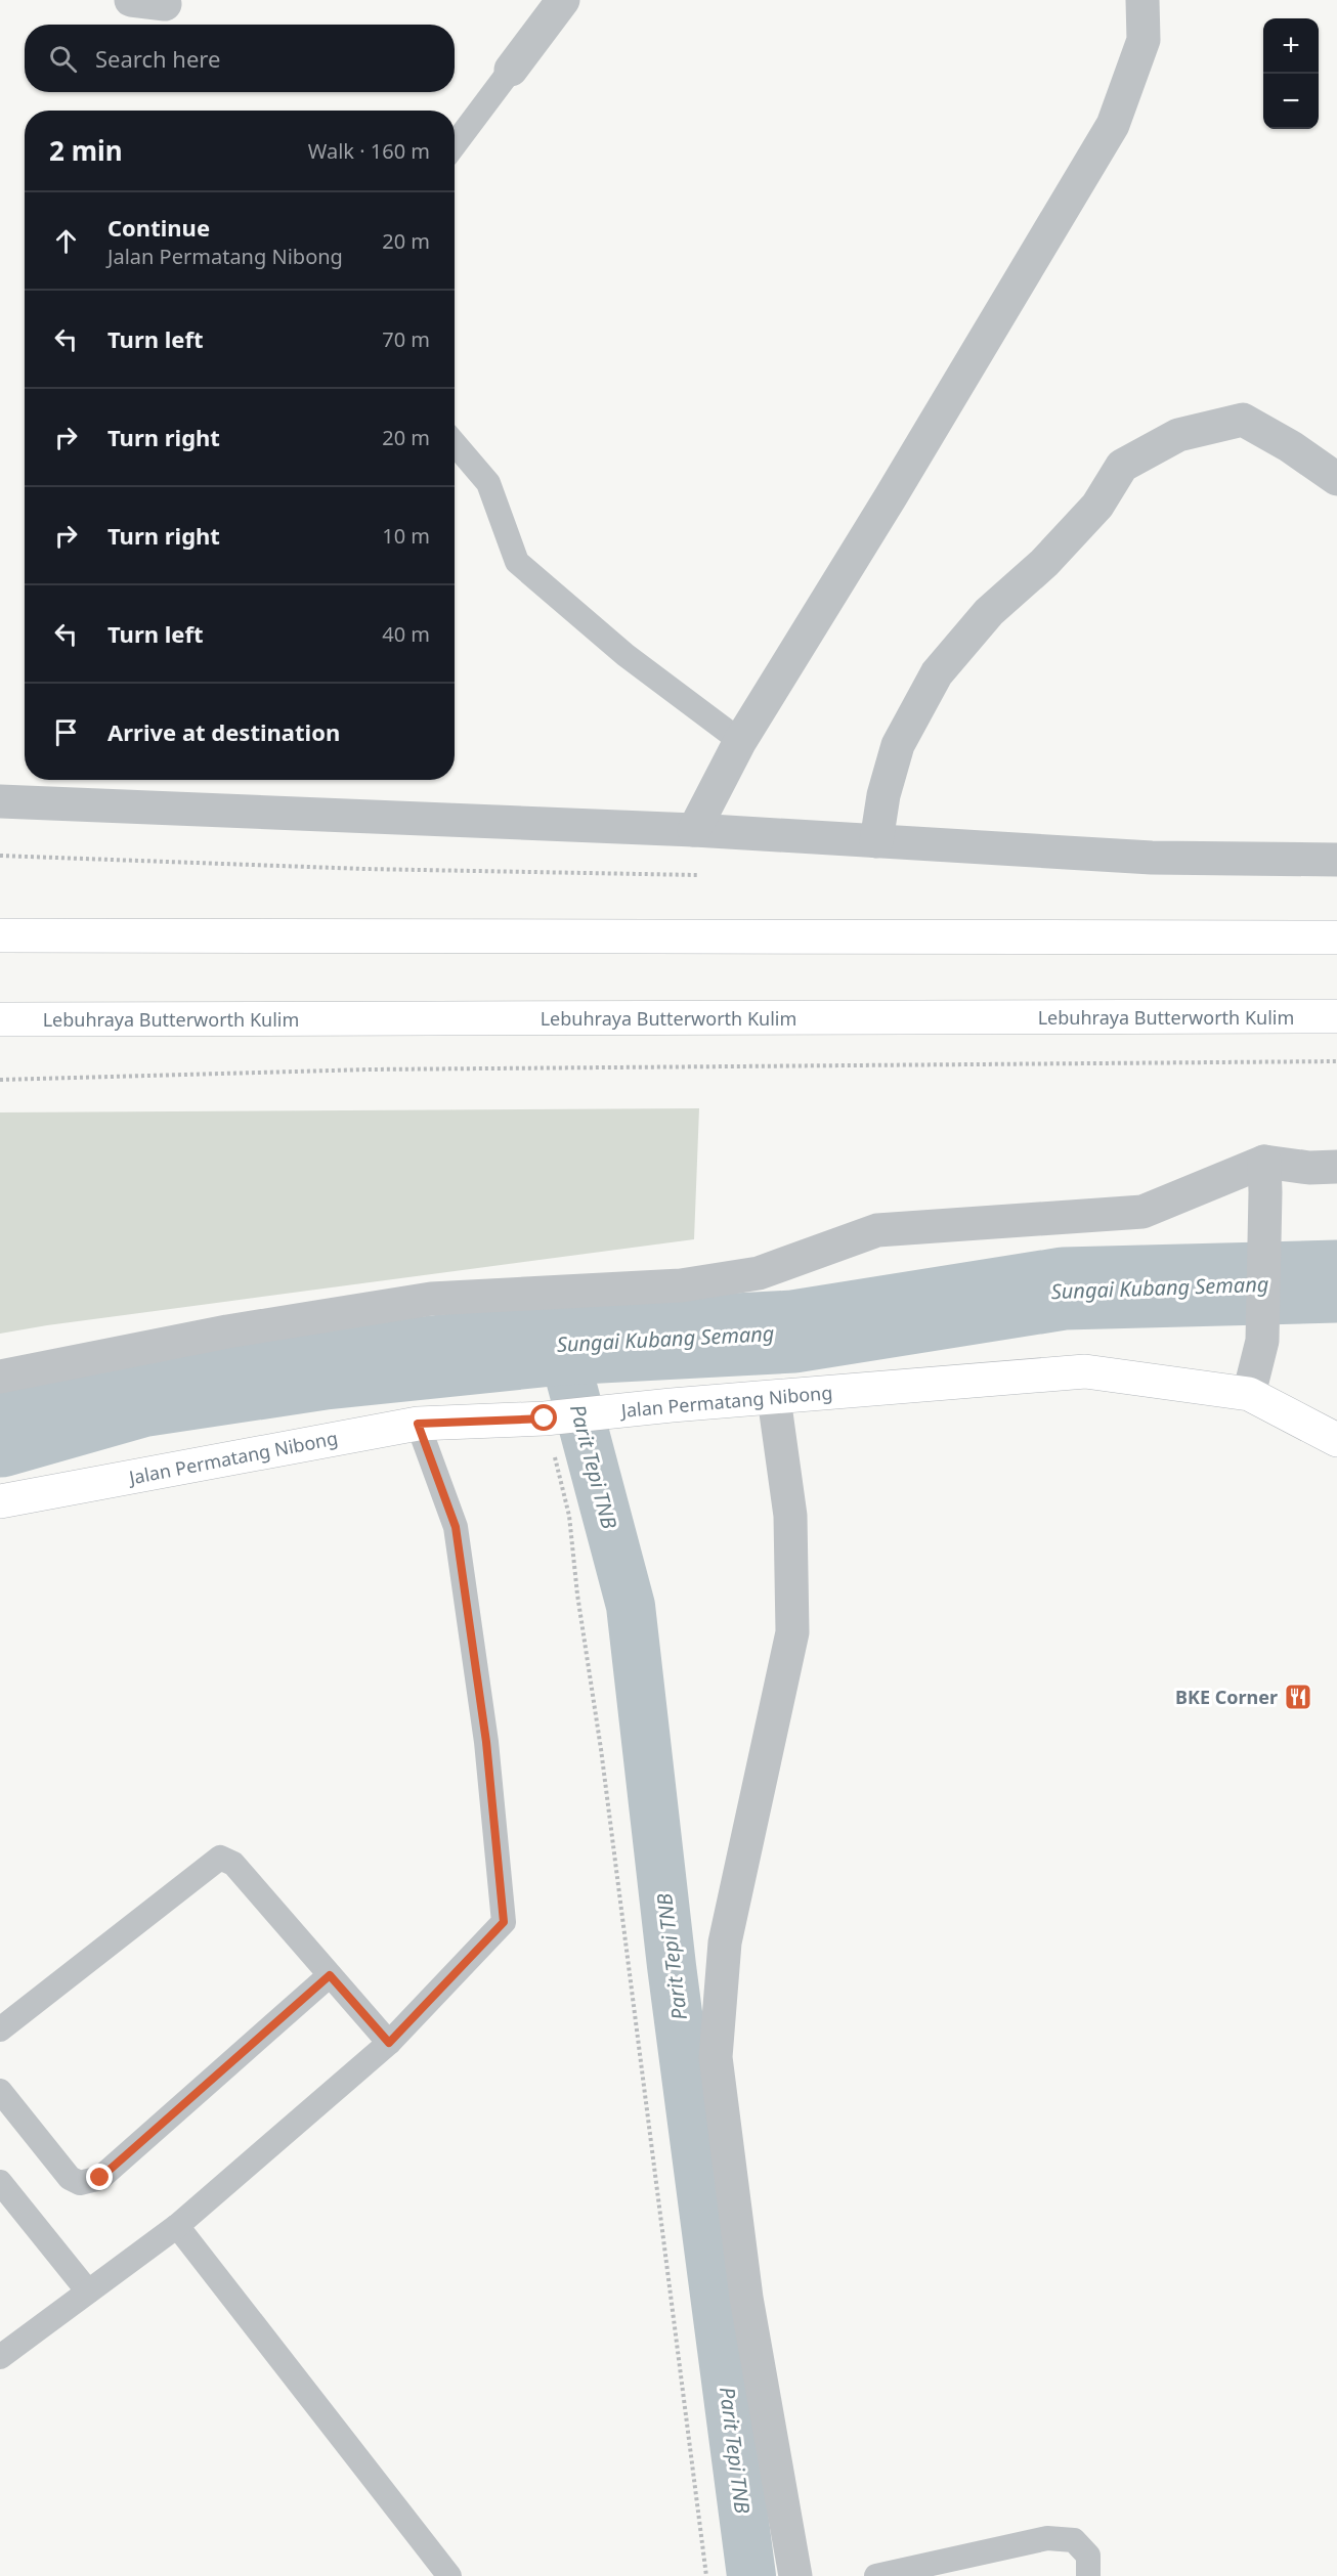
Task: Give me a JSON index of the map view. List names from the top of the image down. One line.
{"streets":{"main road":["Lebuhraya Butterworth Kulim","Jalan Permatang Nibong"]},"water":["Sungai Kubang Semang","Parit Tepi TNB"],"places":{"restaurant":["BKE Corner"]},"page":{"map_buttons":["+","−"],"search":"Search here","heading":["2 min","Walk · 160 m"],"list":[["Continue","Jalan Permatang Nibong","20 m"],["Turn left","70 m"],["Turn right","20 m"],["Turn right","10 m"],["Turn left","40 m"],"Arrive at destination"]}}
